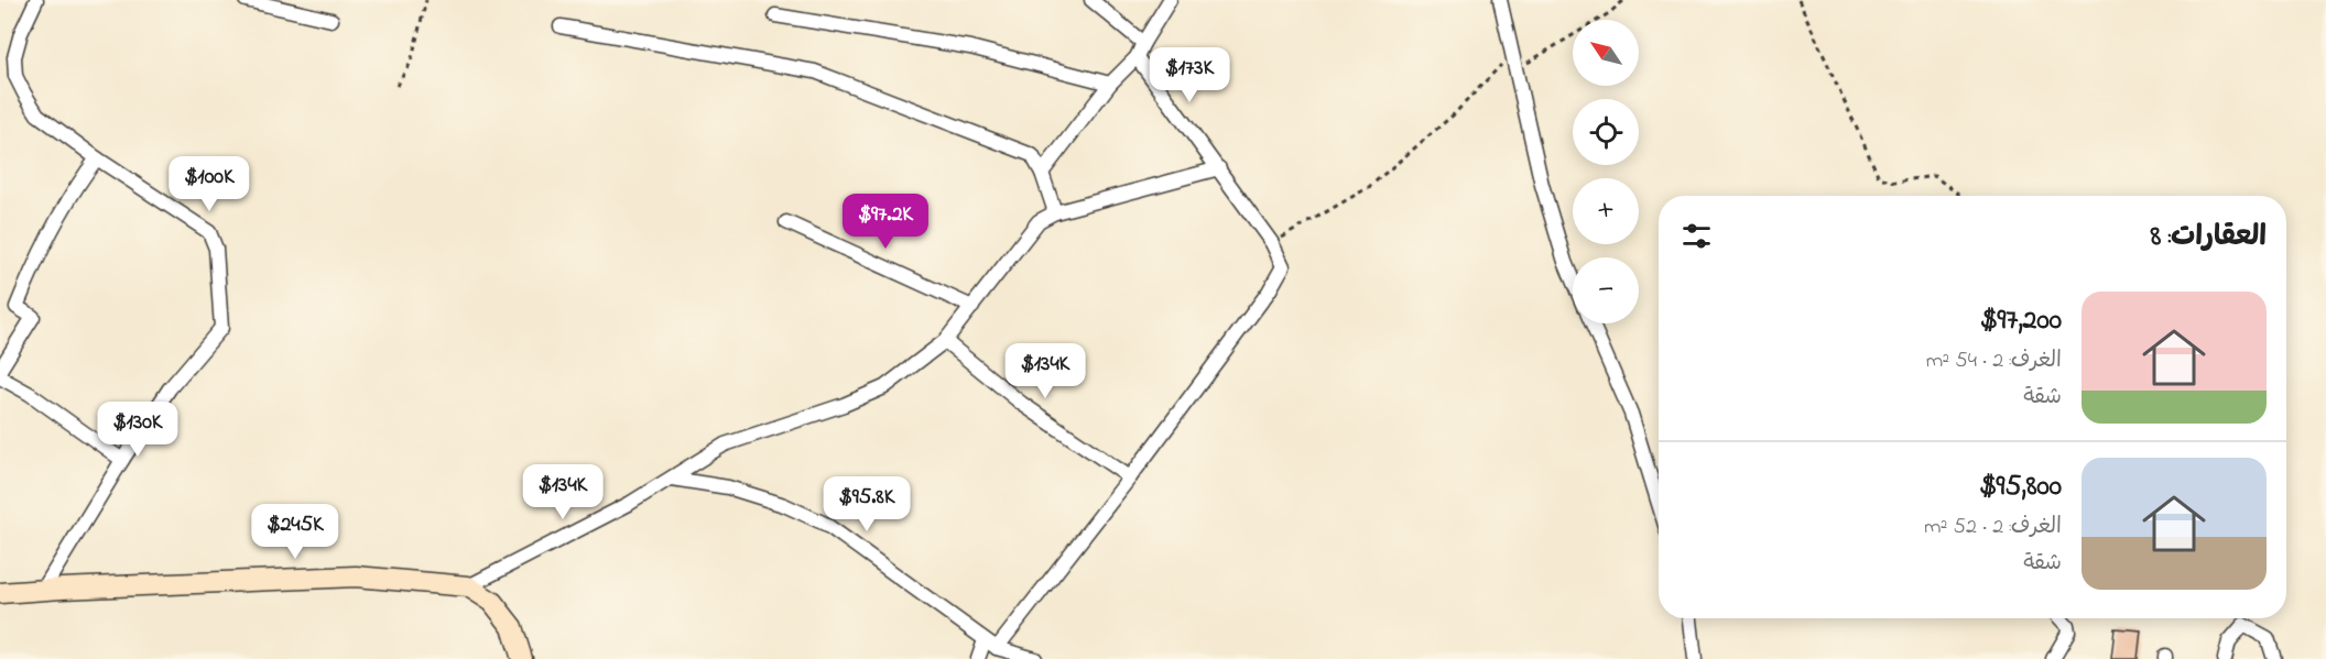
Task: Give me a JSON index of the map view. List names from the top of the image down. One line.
{"north":"top left","page":{"map_buttons":["+","−"],"price":["$173K","$100K","$97.2K","$134K","$130K","$134K","$95.8K","$245K"],"heading":"العقارات: 8","list":[{"name":"$97,200","note":"الغرف: 2 · 54 m² · شقة"},{"name":"$95,800","note":"الغرف: 2 · 52 m² · شقة"}]}}
